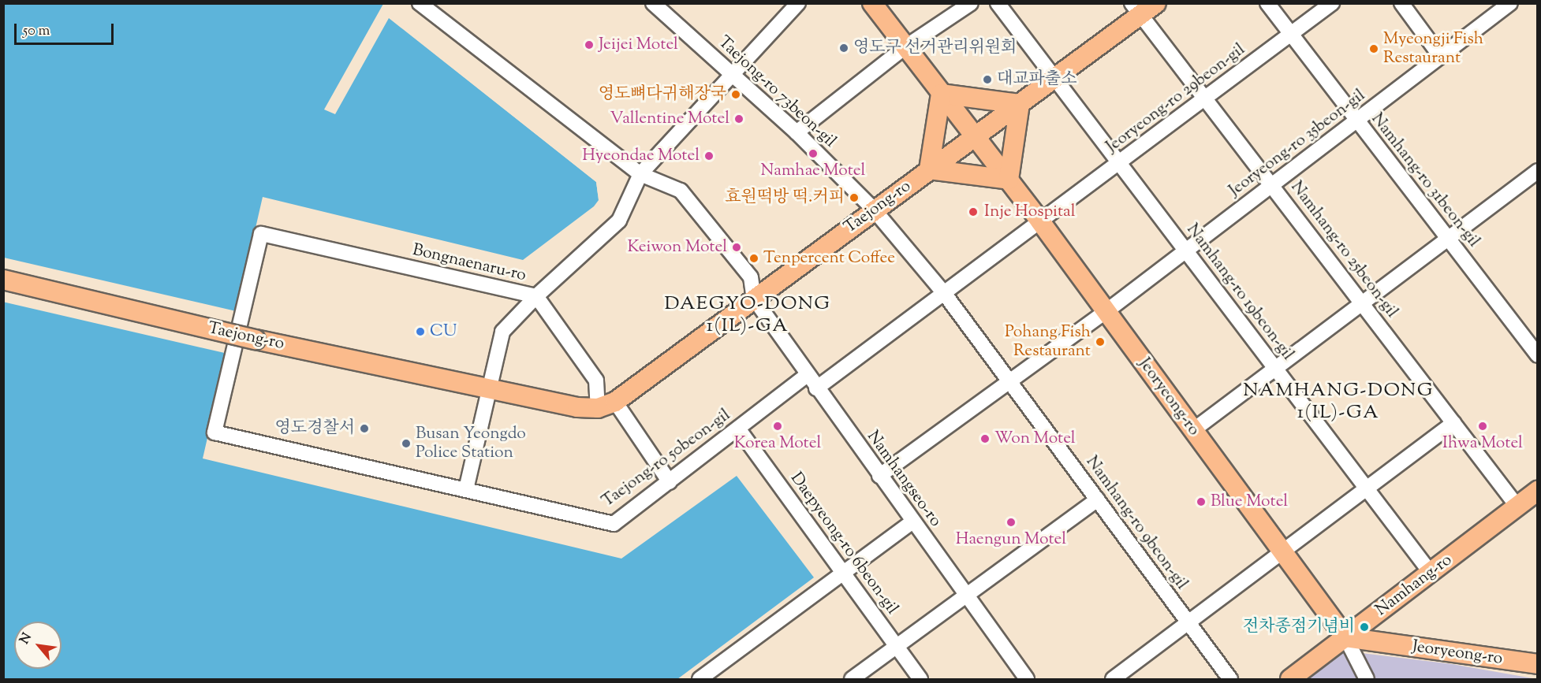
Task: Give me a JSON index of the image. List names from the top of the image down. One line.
{"streets":{"main road":["Taejong-ro","Jeoryeong-ro","Namhang-ro"],"street":["Taejong-ro 73beon-gil","Jeoryeong-ro 29beon-gil","Jeoryeong-ro 35beon-gil","Namhang-ro 31beon-gil","Namhang-ro 25beon-gil","Bongnaenaru-ro","Namhang-ro 19beon-gil","Taejong-ro 50beon-gil","Namhangseo-ro","Namhang-ro 9beon-gil","Daepyeong-ro 6beon-gil"]},"crossings":[["Taejong-ro 73beon-gil","Taejong-ro"],["Taejong-ro 73beon-gil","Bongnaenaru-ro"],["Taejong-ro 73beon-gil","Namhang-ro 9beon-gil"],["Jeoryeong-ro 29beon-gil","Namhang-ro 31beon-gil"],["Jeoryeong-ro 29beon-gil","Namhang-ro 25beon-gil"],["Jeoryeong-ro 29beon-gil","Namhang-ro 19beon-gil"],["Jeoryeong-ro 29beon-gil","Jeoryeong-ro"],["Jeoryeong-ro 29beon-gil","Namhangseo-ro"],["Jeoryeong-ro 29beon-gil","Namhang-ro 9beon-gil"],["Jeoryeong-ro 35beon-gil","Namhang-ro 31beon-gil"],["Jeoryeong-ro 35beon-gil","Namhang-ro 25beon-gil"],["Jeoryeong-ro 35beon-gil","Namhang-ro 19beon-gil"],["Jeoryeong-ro 35beon-gil","Jeoryeong-ro"],["Jeoryeong-ro 35beon-gil","Namhangseo-ro"],["Jeoryeong-ro 35beon-gil","Namhang-ro 9beon-gil"],["Taejong-ro","Namhang-ro 25beon-gil"],["Taejong-ro","Bongnaenaru-ro"],["Taejong-ro","Namhang-ro 19beon-gil"],["Taejong-ro","Jeoryeong-ro"],["Taejong-ro","Taejong-ro 50beon-gil"],["Taejong-ro","Namhangseo-ro"],["Taejong-ro","Namhang-ro 9beon-gil"],["Namhang-ro 25beon-gil","Namhang-ro"],["Bongnaenaru-ro","Taejong-ro 50beon-gil"],["Namhang-ro 19beon-gil","Namhang-ro"],["Jeoryeong-ro","Namhang-ro"],["Taejong-ro 50beon-gil","Namhangseo-ro"],["Taejong-ro 50beon-gil","Daepyeong-ro 6beon-gil"]],"districts":["DAEGYO-DONG 1(IL)-GA","NAMHANG-DONG 1(IL)-GA"],"places":["Jeijei Motel","영도구 선거관리위원회","Myeongji Fish Restaurant","대교파출소","영도뼈다귀해장국","Vallentine Motel","Namhae Motel","Hyeondae Motel","효원떡방 떡.커피","Inje Hospital","Keiwon Motel","Tenpercent Coffee","CU","Pohang Fish Restaurant","Korea Motel","Ihwa Motel","영도경찰서","Won Motel","Busan Yeongdo Police Station","Blue Motel","Haengun Motel","전차종점기념비"],"scale_bar":"50 m","north":"top left"}
